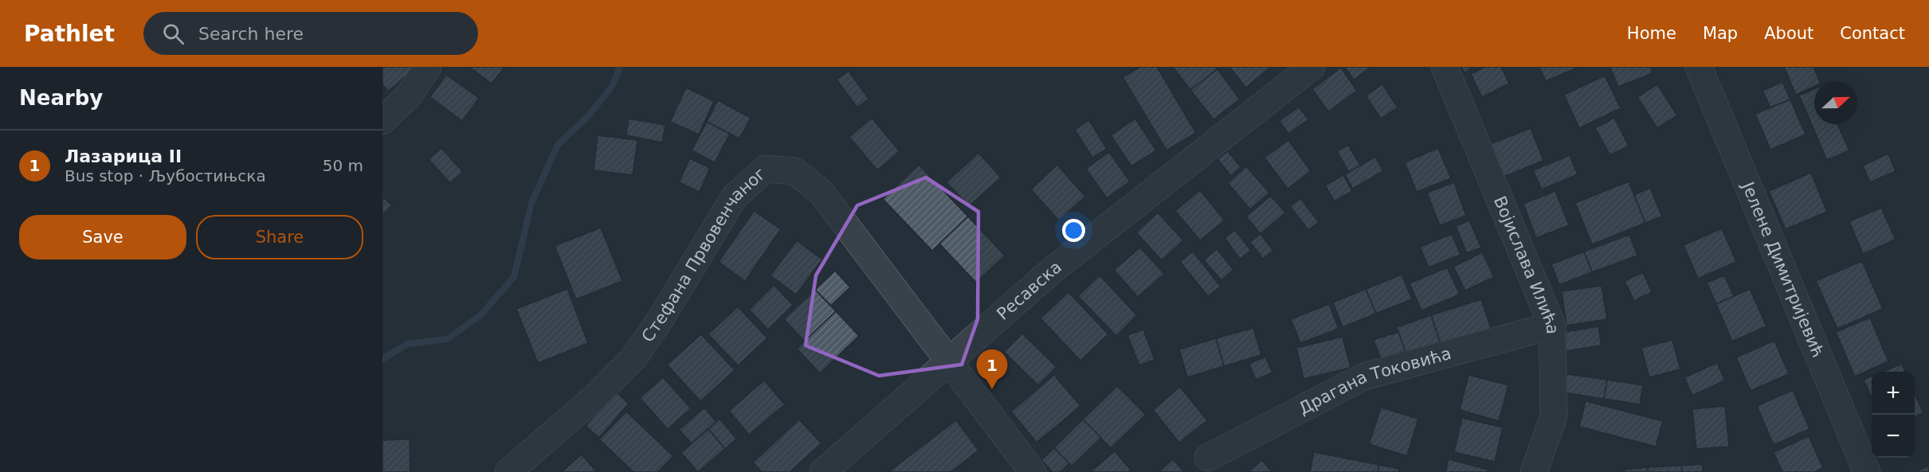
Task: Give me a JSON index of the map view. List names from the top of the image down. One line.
{"streets":{"street":["Стефана Првовенчаног","Војислава Илића","Јелене Димитријевић","Ресавска","Драгана Токовића"]},"crossings":[["Стефана Првовенчаног","Ресавска"],["Војислава Илића","Драгана Токовића"]],"north":"right","page":{"header":"Pathlet","search":"Search here","nav":["Home","Map","About","Contact"],"heading":"Nearby","list":[{"mark":"1","name":"Лазарица II","note":"Bus stop · Љубостињска","value":"50 m"}],"buttons":["Save","Share"],"pins":"1","map_buttons":["+","−"]}}
